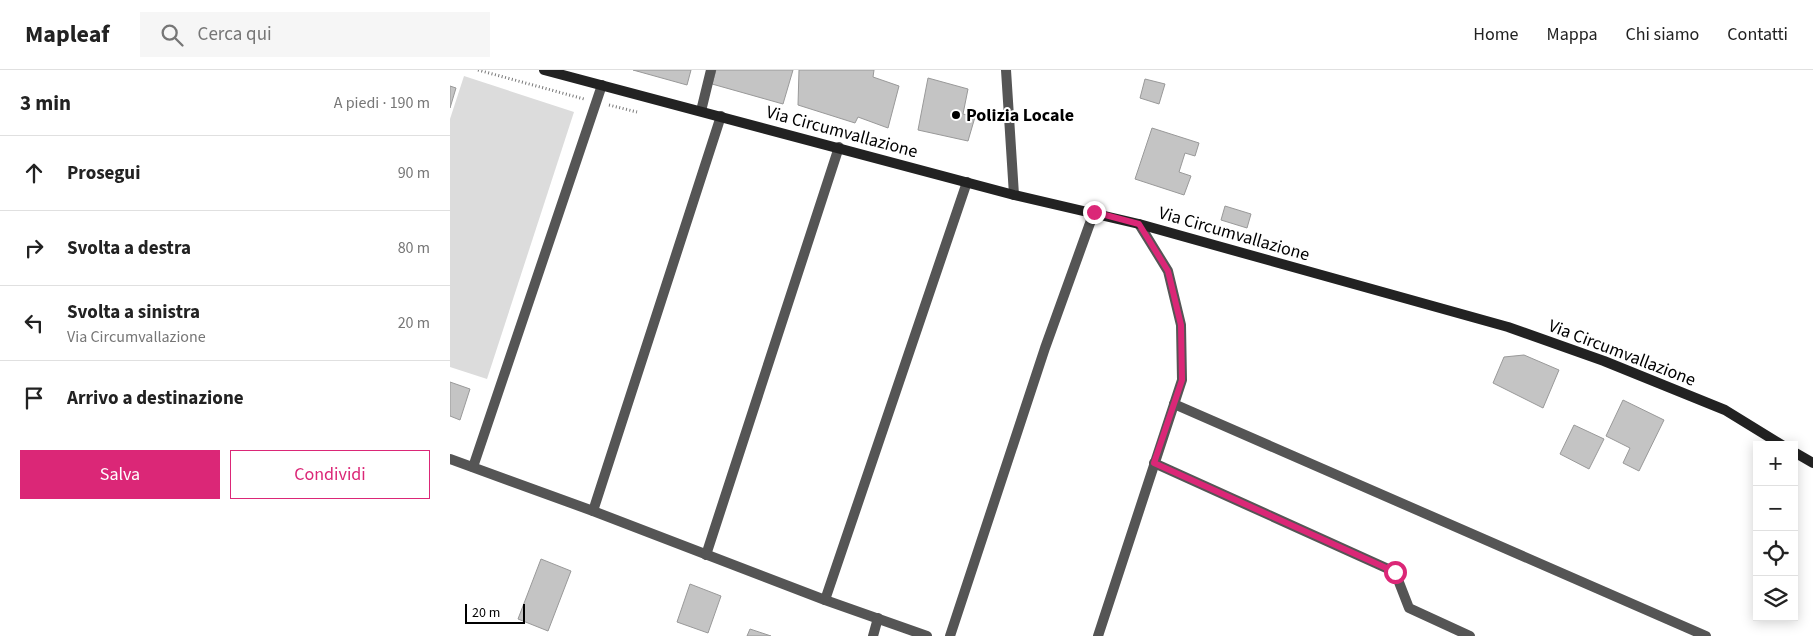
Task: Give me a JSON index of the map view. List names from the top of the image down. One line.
{"streets":{"main road":["Via Circumvallazione"]},"places":["Polizia Locale"],"scale_bar":"20 m","page":{"header":"Mapleaf","search":"Cerca qui","nav":["Home","Mappa","Chi siamo","Contatti"],"heading":["3 min","A piedi · 190 m"],"list":[["Prosegui","90 m"],["Svolta a destra","80 m"],["Svolta a sinistra","Via Circumvallazione","20 m"],"Arrivo a destinazione"],"buttons":["Salva","Condividi"],"map_buttons":["+","−"],"scale":"20 m"}}
